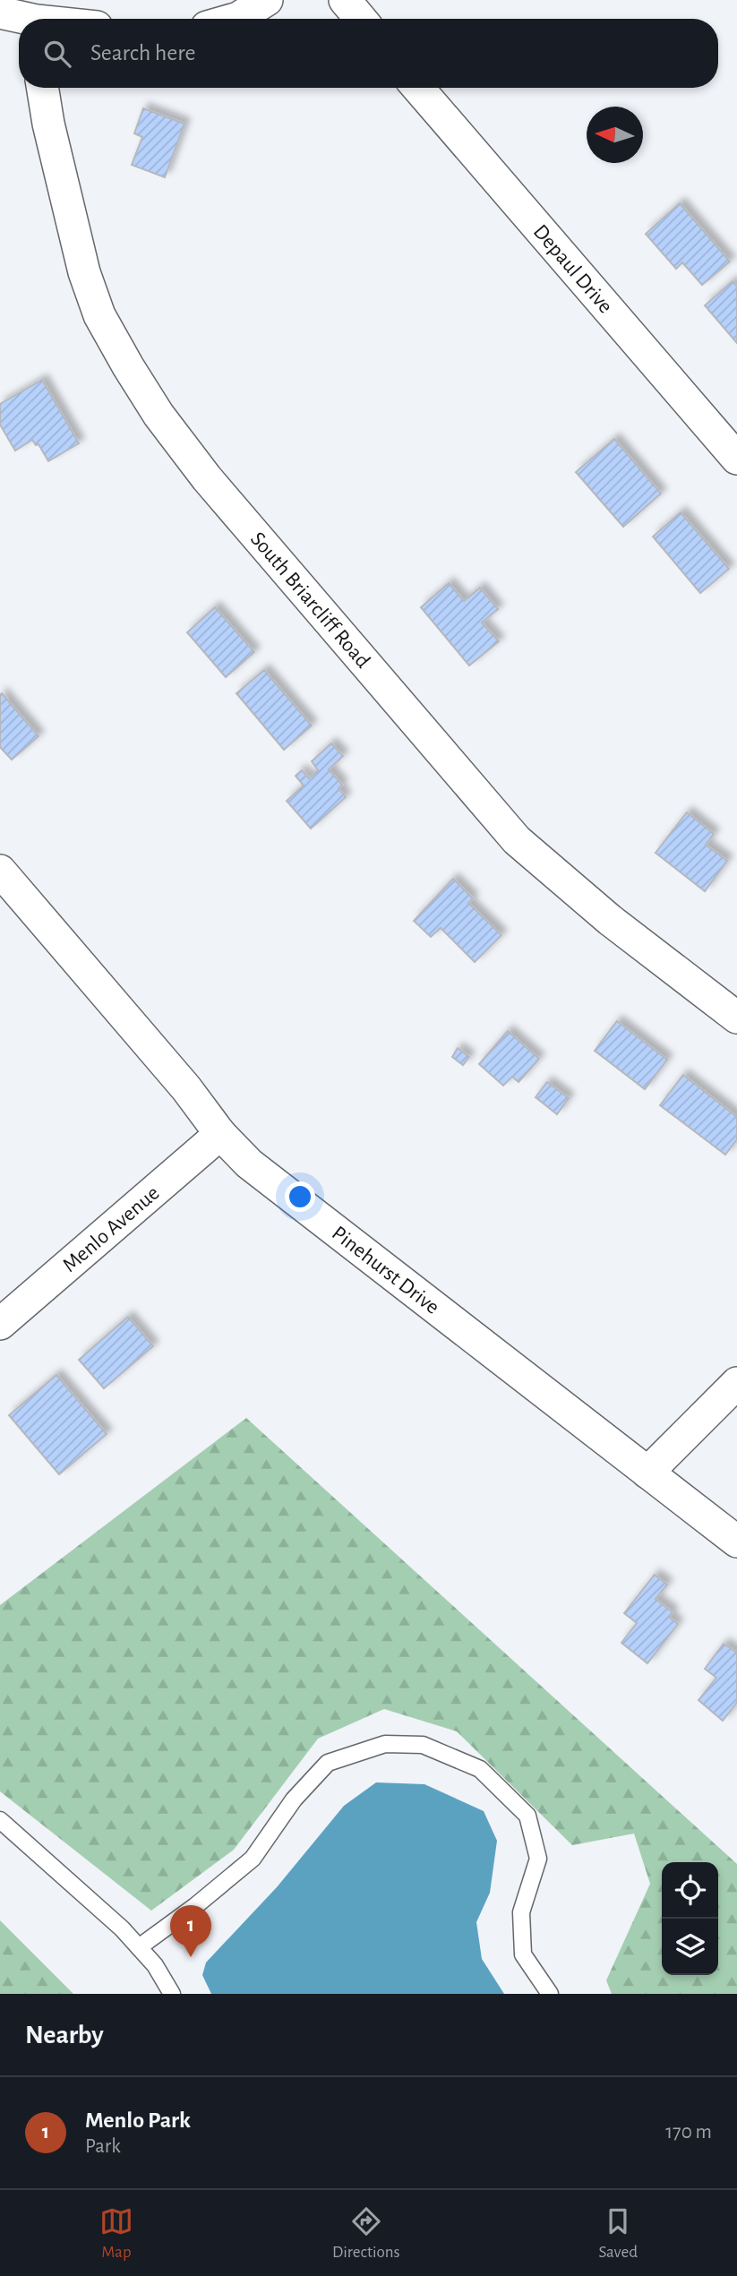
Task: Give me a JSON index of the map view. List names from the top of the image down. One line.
{"streets":{"street":["Depaul Drive","South Briarcliff Road","Menlo Avenue","Pinehurst Drive"]},"crossings":[["Menlo Avenue","Pinehurst Drive"]],"north":"left","page":{"search":"Search here","pins":"1","heading":"Nearby","list":[{"mark":"1","name":"Menlo Park","note":"Park","value":"170 m"}],"nav":["Map","Directions","Saved"]}}
